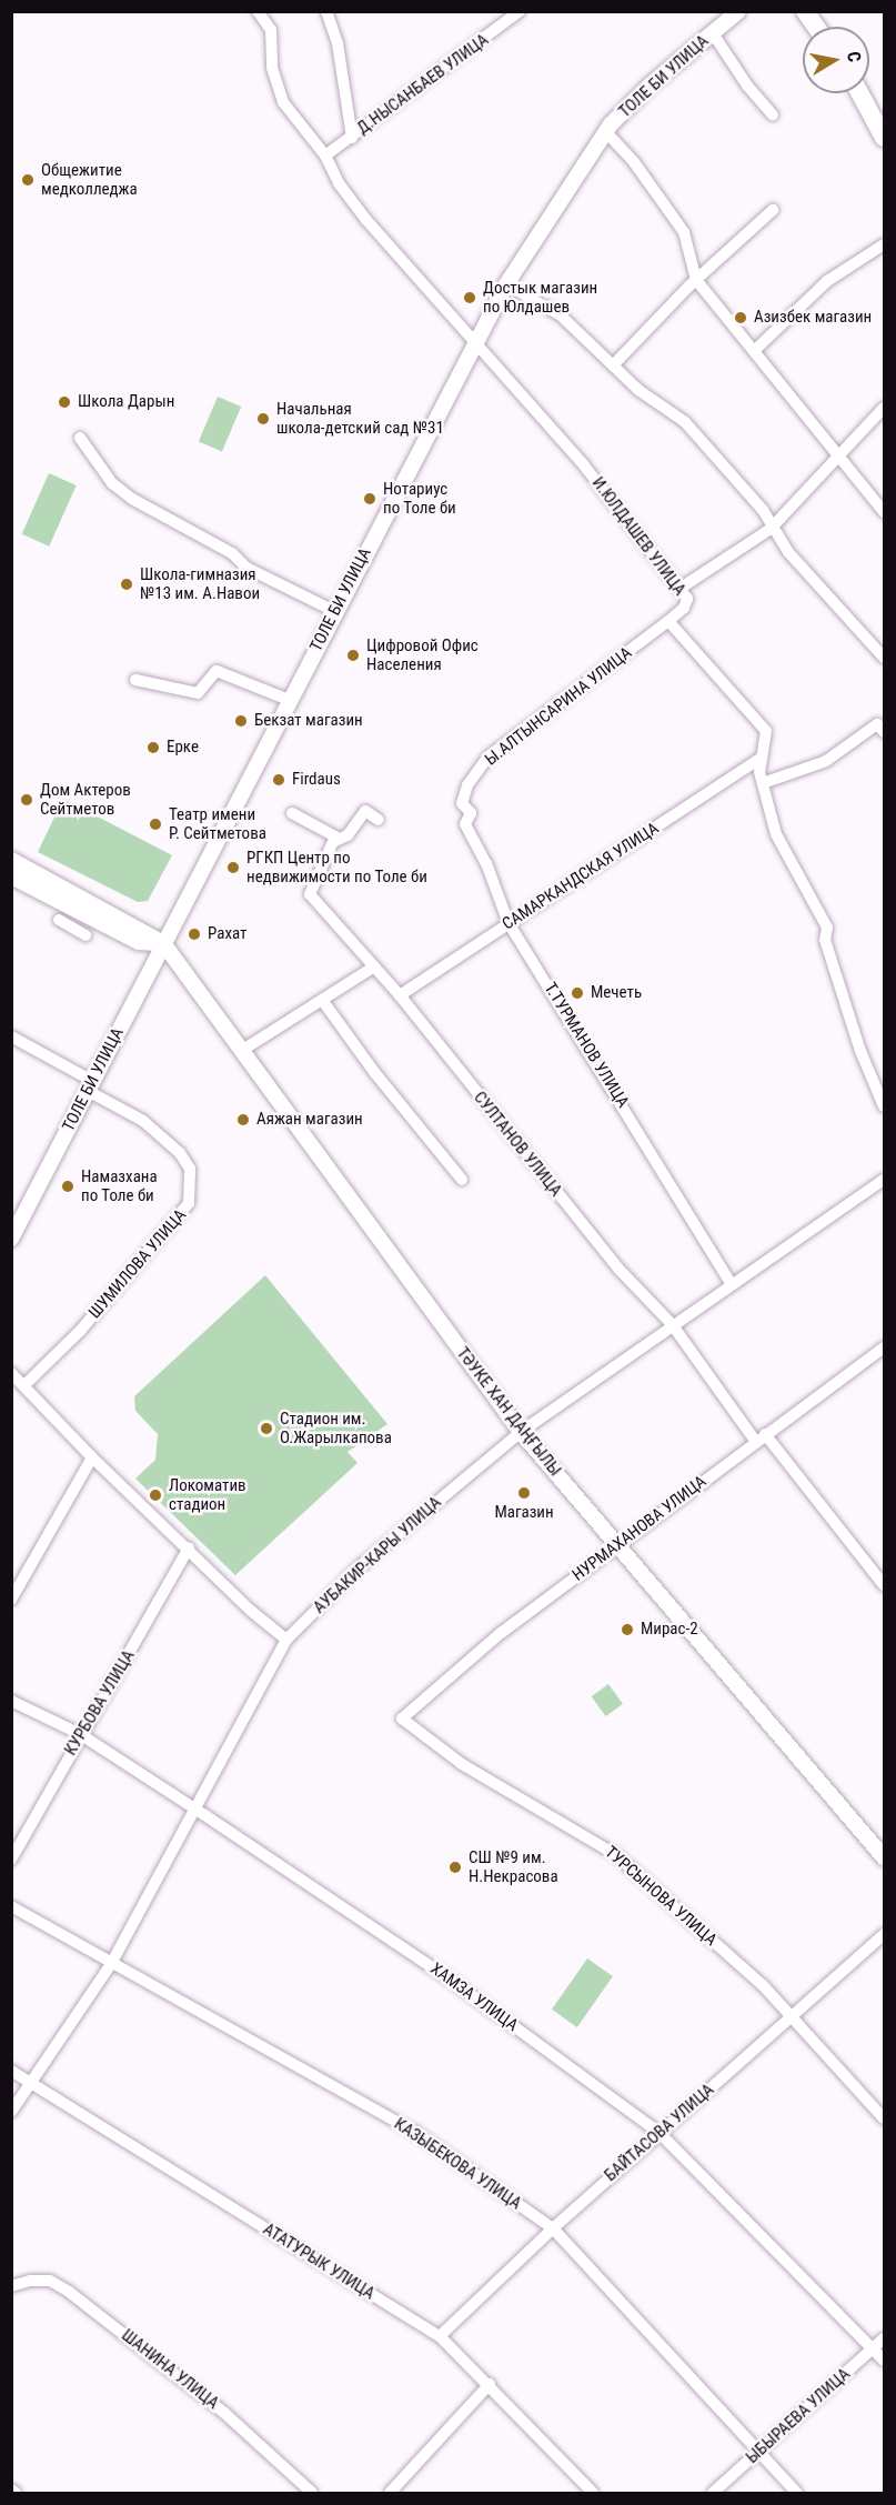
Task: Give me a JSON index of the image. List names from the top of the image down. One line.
{"streets":{"street":["ТОЛЕ БИ УЛИЦА","Д.НЫСАНБАЕВ УЛИЦА","И.ЮЛДАШЕВ УЛИЦА","Ы.АЛТЫНСАРИНА УЛИЦА","САМАРКАНДСКАЯ УЛИЦА","Т.ТУРМАНОВ УЛИЦА","СУЛТАНОВ УЛИЦА","ШУМИЛОВА УЛИЦА","ТӘУКЕ ХАН ДАҢҒЫЛЫ","НУРМАХАНОВА УЛИЦА","АУБАКИР-КАРЫ УЛИЦА","КУРБОВА УЛИЦА","ТУРСЫНОВА УЛИЦА","ХАМЗА УЛИЦА","БАЙТАСОВА УЛИЦА","КАЗЫБЕКОВА УЛИЦА","АТАТУРЫК УЛИЦА","ШАНИНА УЛИЦА","ЫБЫРАЕВА УЛИЦА"]},"crossings":[["ТОЛЕ БИ УЛИЦА","И.ЮЛДАШЕВ УЛИЦА"],["ТОЛЕ БИ УЛИЦА","ШУМИЛОВА УЛИЦА"],["ТОЛЕ БИ УЛИЦА","ТӘУКЕ ХАН ДАҢҒЫЛЫ"],["Д.НЫСАНБАЕВ УЛИЦА","И.ЮЛДАШЕВ УЛИЦА"],["И.ЮЛДАШЕВ УЛИЦА","Ы.АЛТЫНСАРИНА УЛИЦА"],["И.ЮЛДАШЕВ УЛИЦА","САМАРКАНДСКАЯ УЛИЦА"],["Ы.АЛТЫНСАРИНА УЛИЦА","Т.ТУРМАНОВ УЛИЦА"],["САМАРКАНДСКАЯ УЛИЦА","Т.ТУРМАНОВ УЛИЦА"],["САМАРКАНДСКАЯ УЛИЦА","СУЛТАНОВ УЛИЦА"],["Т.ТУРМАНОВ УЛИЦА","АУБАКИР-КАРЫ УЛИЦА"],["СУЛТАНОВ УЛИЦА","НУРМАХАНОВА УЛИЦА"],["СУЛТАНОВ УЛИЦА","АУБАКИР-КАРЫ УЛИЦА"],["ТӘУКЕ ХАН ДАҢҒЫЛЫ","НУРМАХАНОВА УЛИЦА"],["ТӘУКЕ ХАН ДАҢҒЫЛЫ","АУБАКИР-КАРЫ УЛИЦА"],["НУРМАХАНОВА УЛИЦА","ТУРСЫНОВА УЛИЦА"],["АУБАКИР-КАРЫ УЛИЦА","ХАМЗА УЛИЦА"],["АУБАКИР-КАРЫ УЛИЦА","КАЗЫБЕКОВА УЛИЦА"],["АУБАКИР-КАРЫ УЛИЦА","АТАТУРЫК УЛИЦА"],["КУРБОВА УЛИЦА","ХАМЗА УЛИЦА"],["ТУРСЫНОВА УЛИЦА","БАЙТАСОВА УЛИЦА"],["ХАМЗА УЛИЦА","БАЙТАСОВА УЛИЦА"],["ХАМЗА УЛИЦА","ЫБЫРАЕВА УЛИЦА"],["БАЙТАСОВА УЛИЦА","КАЗЫБЕКОВА УЛИЦА"],["БАЙТАСОВА УЛИЦА","АТАТУРЫК УЛИЦА"],["КАЗЫБЕКОВА УЛИЦА","ЫБЫРАЕВА УЛИЦА"]],"places":["Общежитие медколледжа","Достык магазин по Юлдашев","Азизбек магазин","Школа Дарын","Начальная школа-детский сад №31","Нотариус по Толе би","Школа-гимназия №13 им. А.Навои","Цифровой Офис Населения","Бекзат магазин","Ерке","Firdaus","Дом Актеров Сейтметов","Театр имени Р. Сейтметова","РГКП Центр по недвижимости по Толе би","Рахат","Мечеть","Аяжан магазин","Намазхана по Толе би","Стадион им. О.Жарылкапова","Магазин","Локоматив стадион","Мирас-2","СШ №9 им. Н.Некрасова"],"north":"right"}
